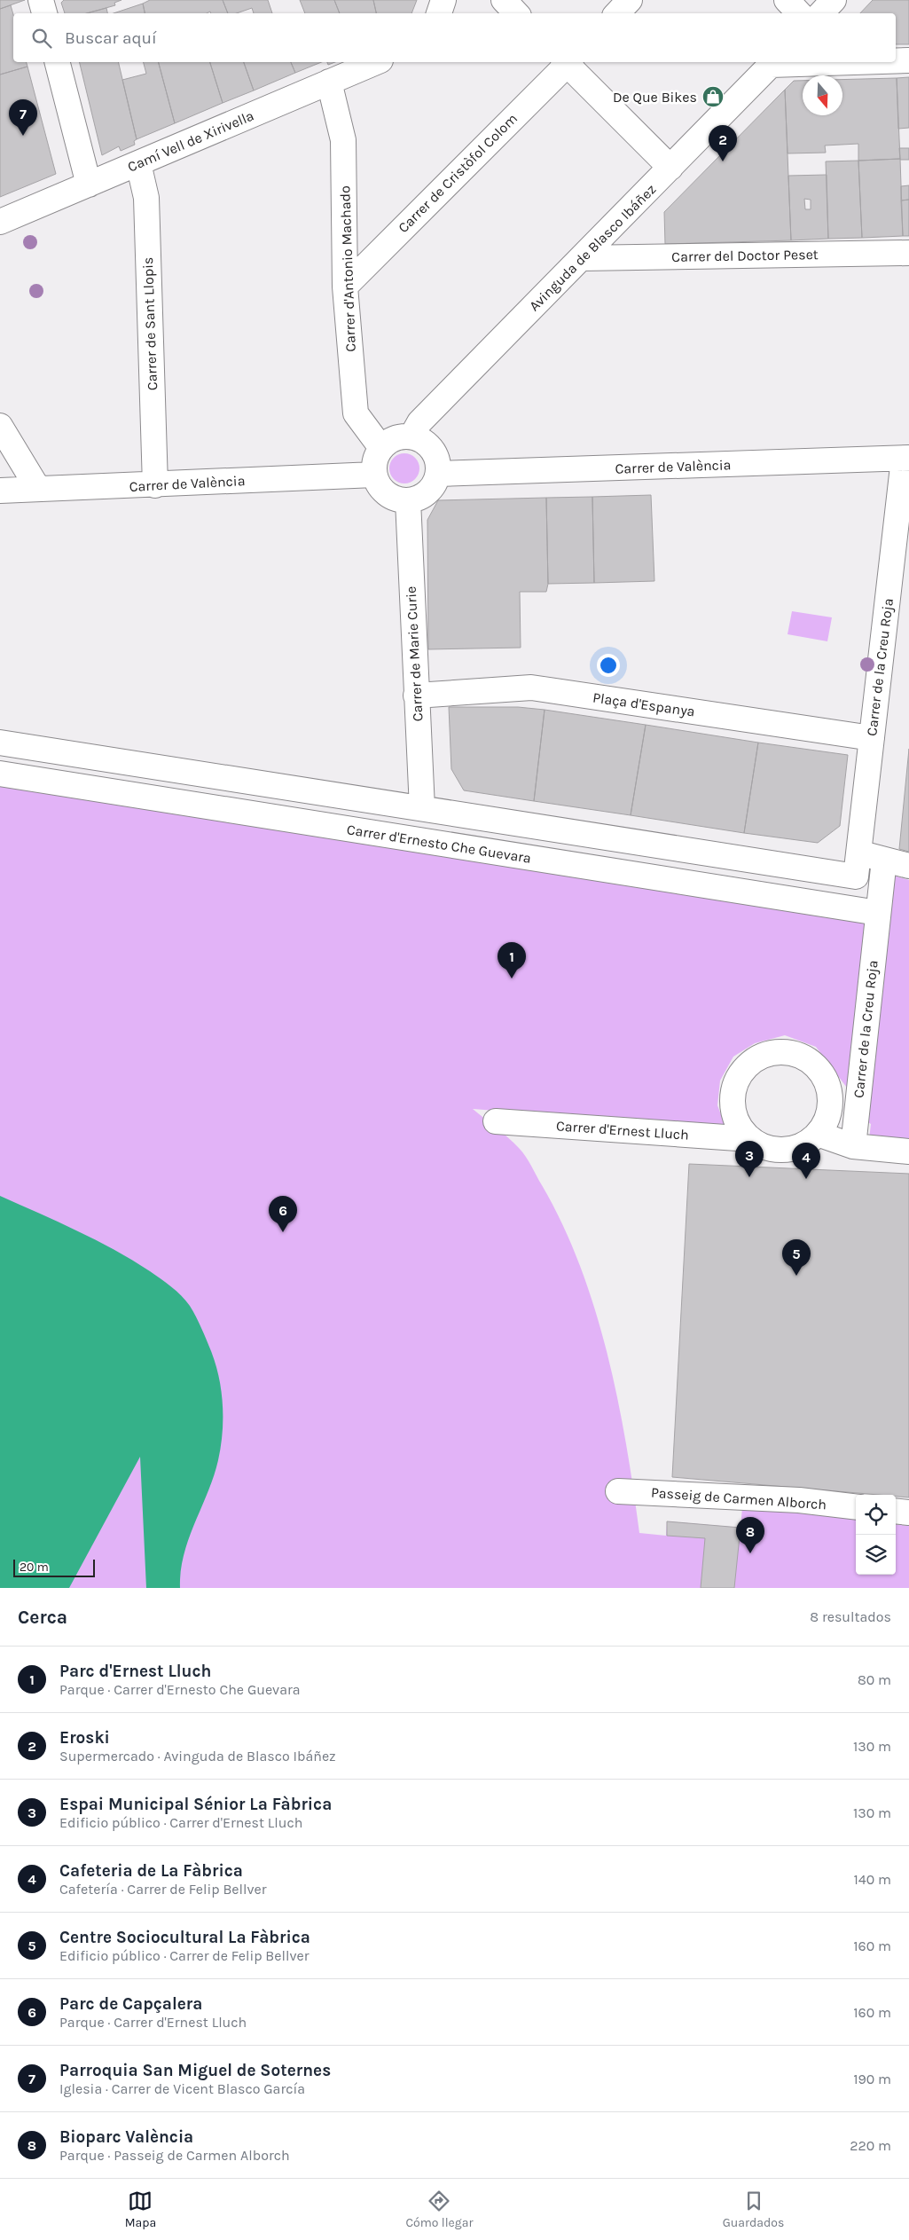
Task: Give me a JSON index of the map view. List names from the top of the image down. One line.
{"streets":{"street":["Camí Vell de Xirivella","Carrer de Cristòfol Colom","Avinguda de Blasco Ibáñez","Carrer del Doctor Peset","Carrer d'Antonio Machado","Carrer de Sant Llopis","Carrer de València","Carrer de Marie Curie","Carrer de la Creu Roja","Plaça d'Espanya","Carrer d'Ernesto Che Guevara","Carrer d'Ernest Lluch","Passeig de Carmen Alborch"]},"crossings":[["Camí Vell de Xirivella","Carrer d'Antonio Machado"],["Camí Vell de Xirivella","Carrer de Sant Llopis"],["Carrer de Cristòfol Colom","Carrer d'Antonio Machado"],["Avinguda de Blasco Ibáñez","Carrer del Doctor Peset"],["Avinguda de Blasco Ibáñez","Carrer d'Antonio Machado"],["Avinguda de Blasco Ibáñez","Carrer de València"],["Avinguda de Blasco Ibáñez","Carrer de Marie Curie"],["Carrer d'Antonio Machado","Carrer de València"],["Carrer d'Antonio Machado","Carrer de Marie Curie"],["Carrer de Sant Llopis","Carrer de València"],["Carrer de València","Carrer de Marie Curie"],["Carrer de València","Carrer de la Creu Roja"],["Carrer de Marie Curie","Carrer de la Creu Roja"],["Carrer de Marie Curie","Plaça d'Espanya"],["Carrer de la Creu Roja","Plaça d'Espanya"],["Carrer de la Creu Roja","Carrer d'Ernesto Che Guevara"]],"places":{"shop":["De Que Bikes"]},"scale_bar":"20 m","north":"bottom","page":{"search":"Buscar aquí","pins":["7","2","1","3","4","6","5","8"],"scale":"20 m","heading":["Cerca","8 resultados"],"list":[{"mark":"1","name":"Parc d'Ernest Lluch","note":"Parque · Carrer d'Ernesto Che Guevara","value":"80 m"},{"mark":"2","name":"Eroski","note":"Supermercado · Avinguda de Blasco Ibáñez","value":"130 m"},{"mark":"3","name":"Espai Municipal Sénior La Fàbrica","note":"Edificio público · Carrer d'Ernest Lluch","value":"130 m"},{"mark":"4","name":"Cafeteria de La Fàbrica","note":"Cafetería · Carrer de Felip Bellver","value":"140 m"},{"mark":"5","name":"Centre Sociocultural La Fàbrica","note":"Edificio público · Carrer de Felip Bellver","value":"160 m"},{"mark":"6","name":"Parc de Capçalera","note":"Parque · Carrer d'Ernest Lluch","value":"160 m"},{"mark":"7","name":"Parroquia San Miguel de Soternes","note":"Iglesia · Carrer de Vicent Blasco García","value":"190 m"},{"mark":"8","name":"Bioparc València","note":"Parque · Passeig de Carmen Alborch","value":"220 m"}],"nav":["Mapa","Cómo llegar","Guardados"]}}
